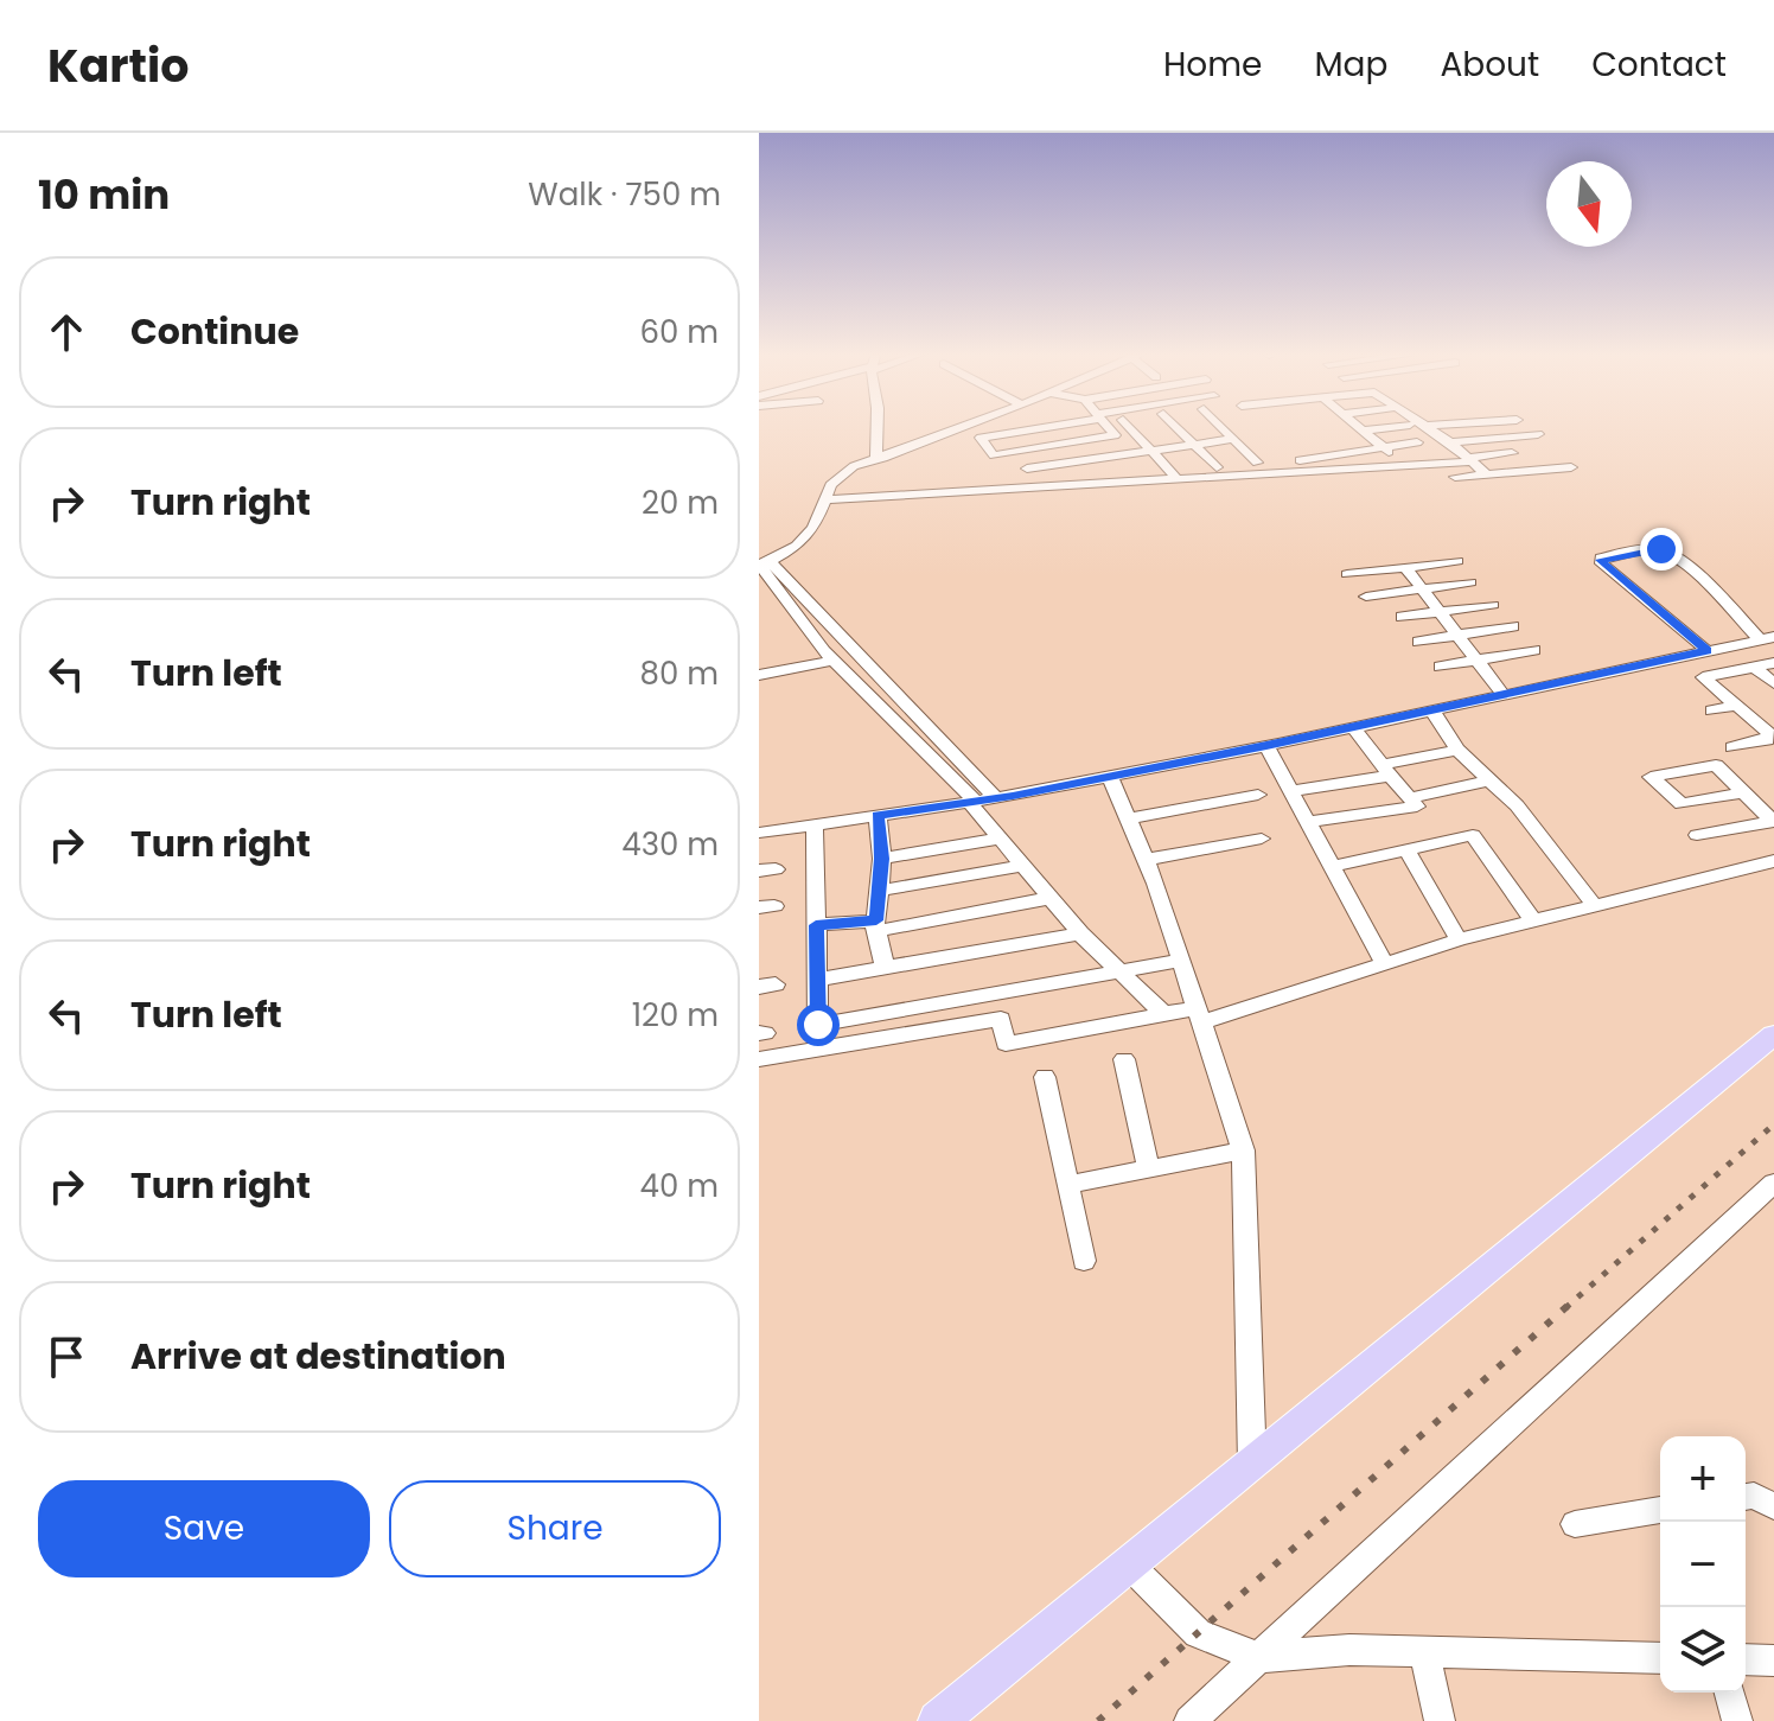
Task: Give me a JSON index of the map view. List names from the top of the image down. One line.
{"north":"bottom","page":{"header":"Kartio","nav":["Home","Map","About","Contact"],"heading":["10 min","Walk · 750 m"],"list":[["Continue","60 m"],["Turn right","20 m"],["Turn left","80 m"],["Turn right","430 m"],["Turn left","120 m"],["Turn right","40 m"],"Arrive at destination"],"map_buttons":["+","−"],"buttons":["Save","Share"]}}
